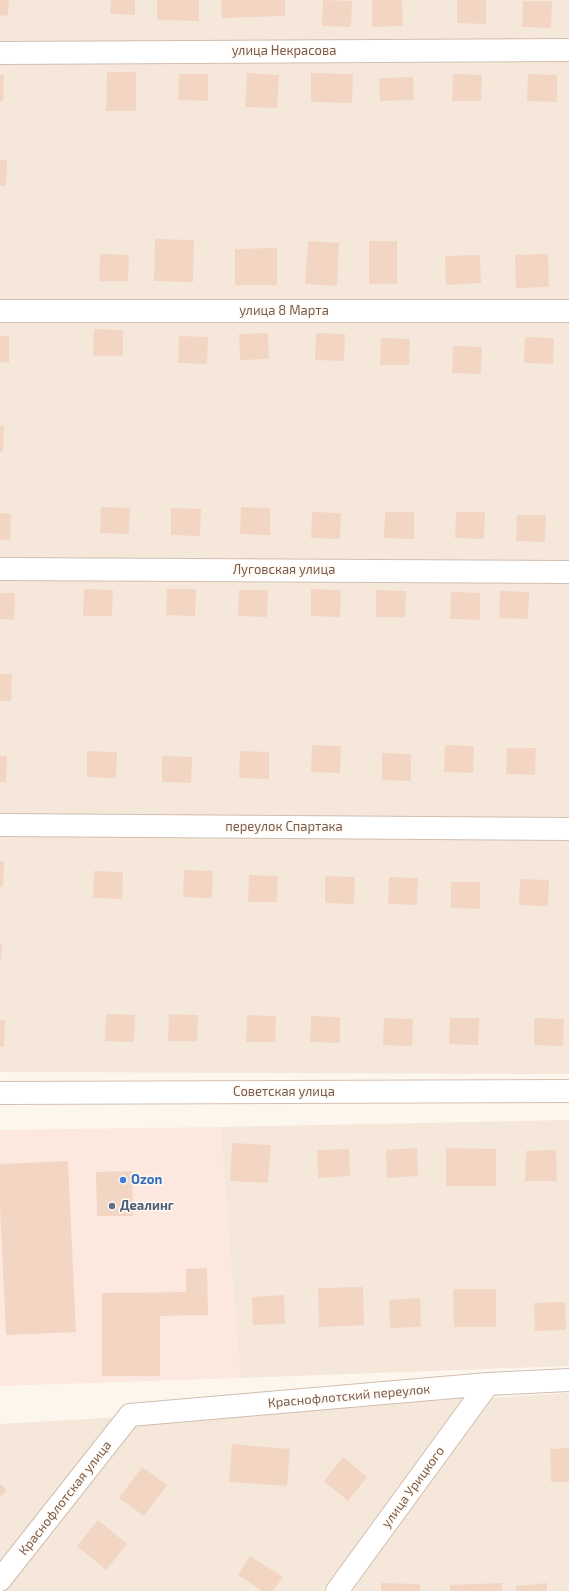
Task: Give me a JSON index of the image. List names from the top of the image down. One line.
{"streets":{"street":["улица Некрасова","улица 8 Марта","Луговская улица","переулок Спартака","Советская улица","Краснофлотский переулок","улица Урицкого","Краснофлотская улица"]},"crossings":[["Краснофлотский переулок","улица Урицкого"],["Краснофлотский переулок","Краснофлотская улица"]],"places":["Ozon","Деалинг"]}
